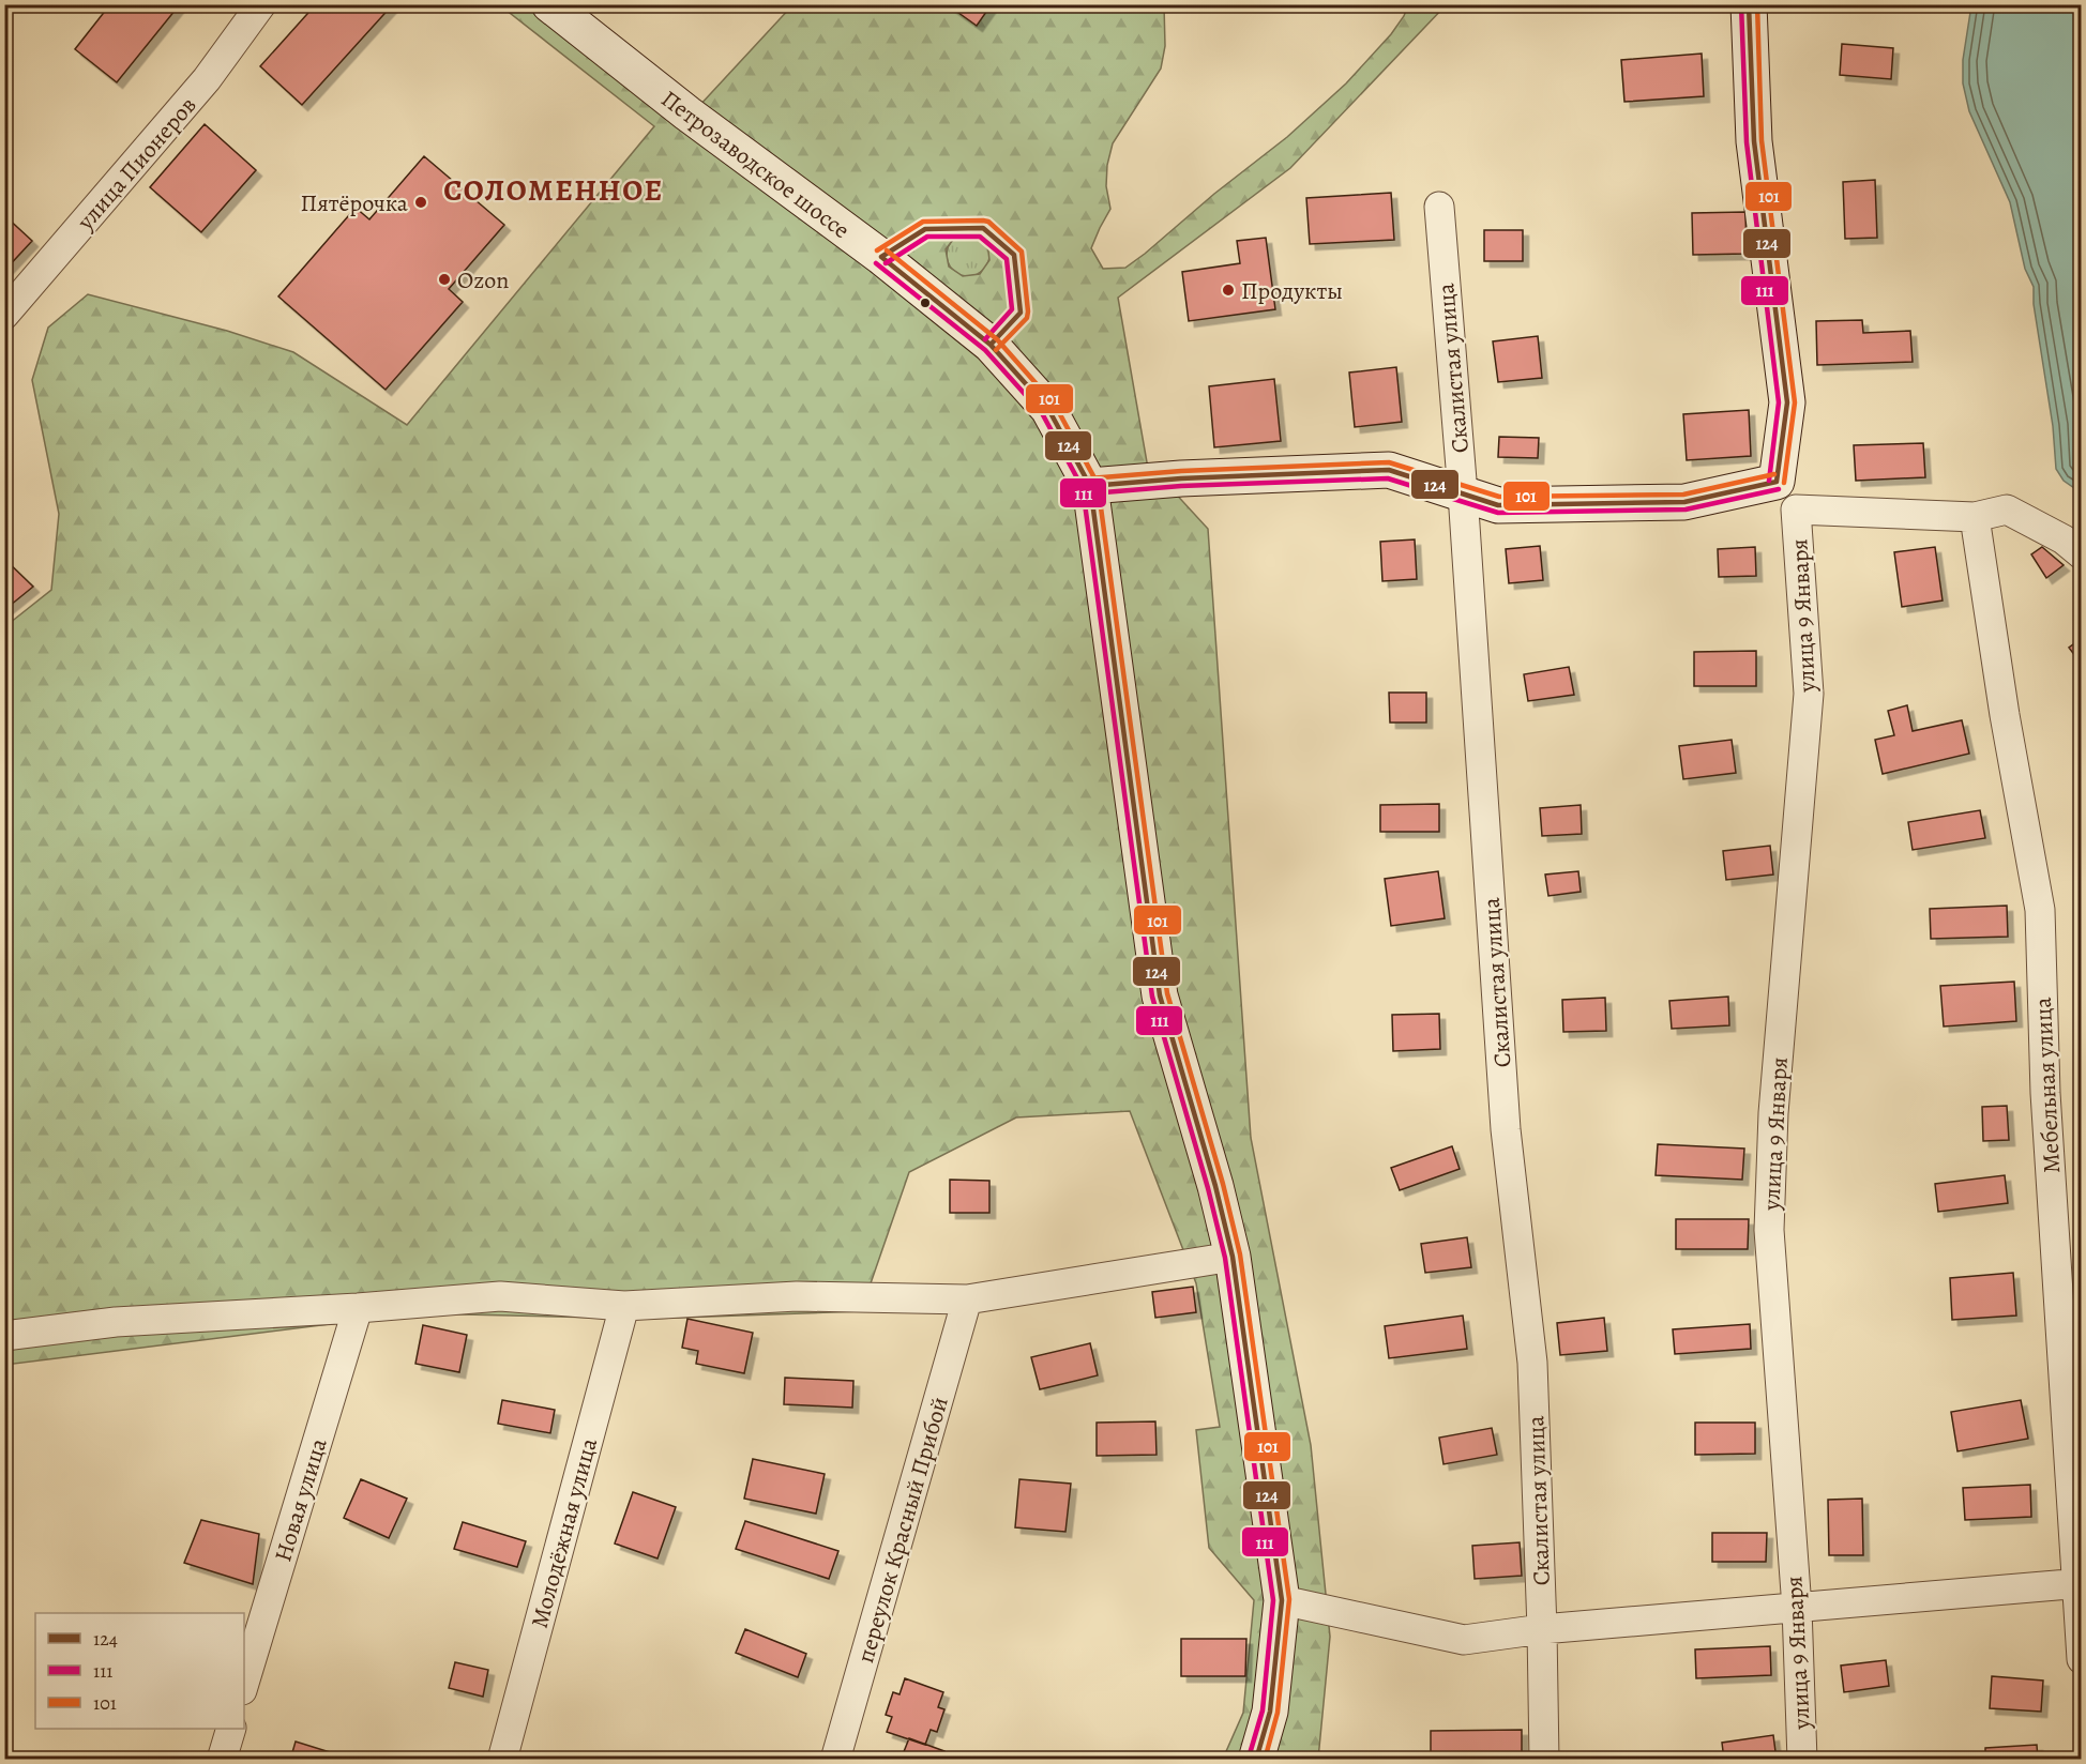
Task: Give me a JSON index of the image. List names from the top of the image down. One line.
{"streets":{"street":["улица Пионеров","Петрозаводское шоссе","Скалистая улица","улица 9 Января","Мебельная улица","Новая улица","переулок Красный Прибой","Молодёжная улица"]},"districts":["СОЛОМЕННОЕ"],"places":["Пятёрочка","Ozon","Продукты"],"lines":["transit line 124","transit line 111","transit line 101"],"legend":["124","111","101"]}
